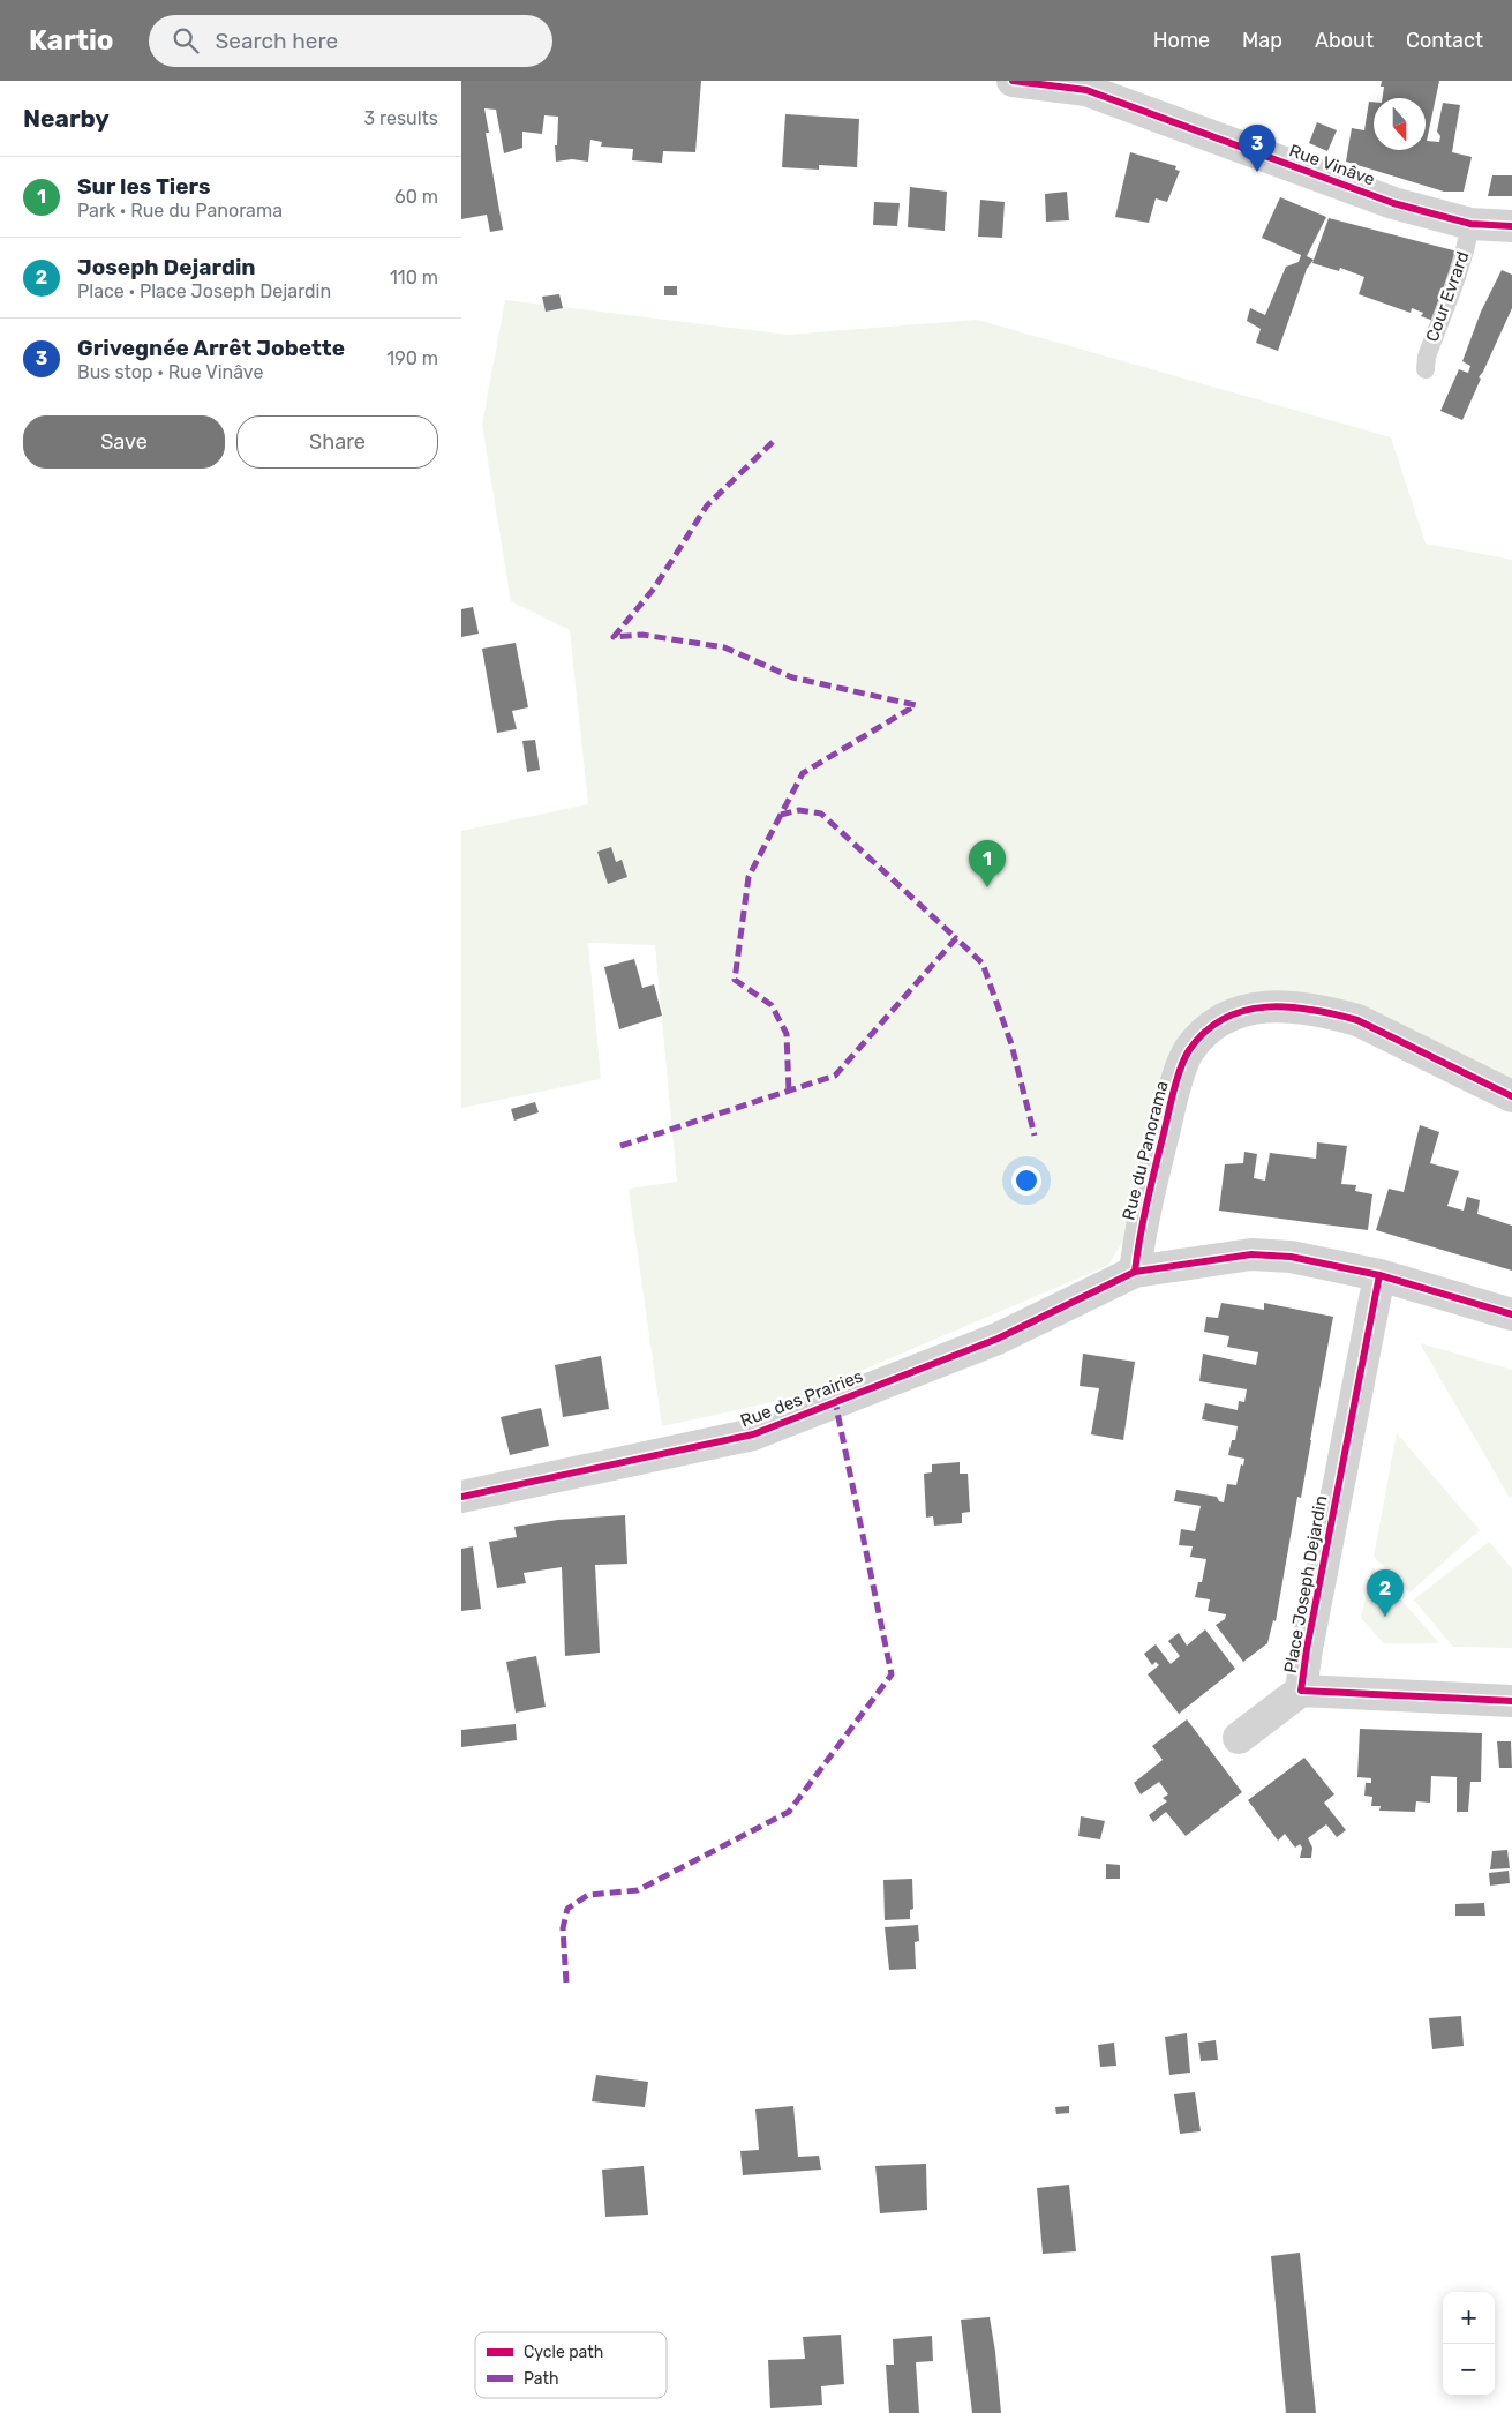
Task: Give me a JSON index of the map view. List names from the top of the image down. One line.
{"streets":{"street":["Rue Vinâve","Rue du Panorama","Rue des Prairies","Place Joseph Dejardin"],"lane":["Cour Evrard"]},"crossings":[["Rue Vinâve","Cour Evrard"],["Rue du Panorama","Rue des Prairies"]],"legend":["Cycle path","Path"],"north":"bottom","page":{"header":"Kartio","search":"Search here","nav":["Home","Map","About","Contact"],"heading":["Nearby","3 results"],"pins":["3","1","2"],"list":[{"mark":"1","name":"Sur les Tiers","note":"Park · Rue du Panorama","value":"60 m"},{"mark":"2","name":"Joseph Dejardin","note":"Place · Place Joseph Dejardin","value":"110 m"},{"mark":"3","name":"Grivegnée Arrêt Jobette","note":"Bus stop · Rue Vinâve","value":"190 m"}],"buttons":["Save","Share"],"map_buttons":["+","−"]}}
